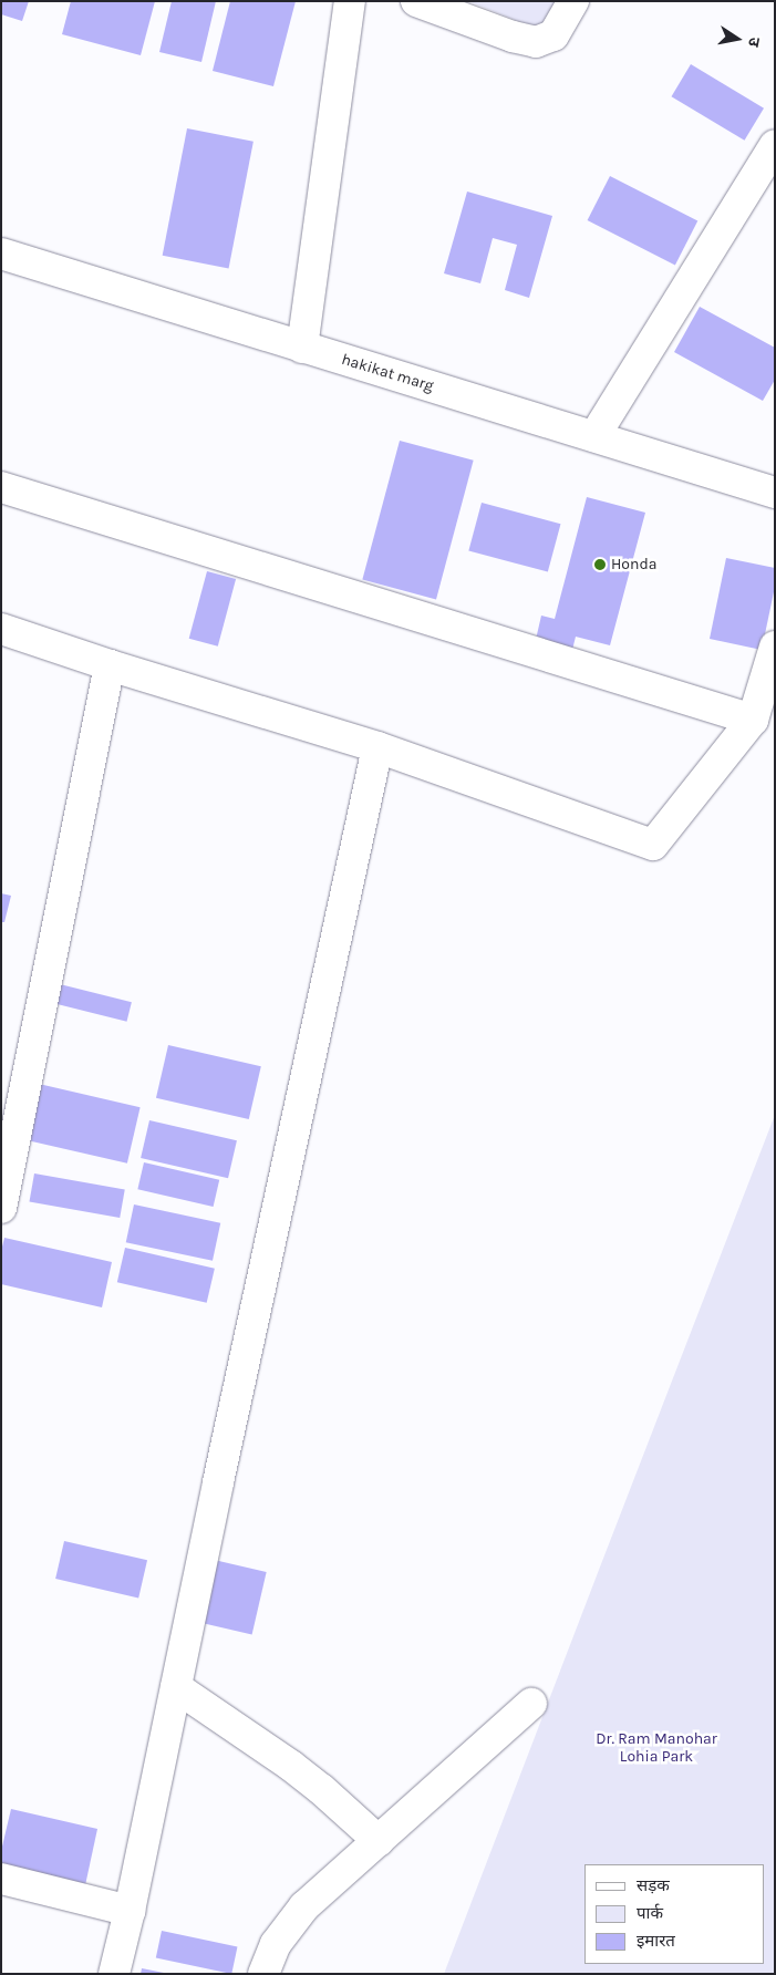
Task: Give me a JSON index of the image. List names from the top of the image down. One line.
{"streets":{"street":["hakikat marg"]},"parks":["Dr. Ram Manohar Lohia Park"],"places":["Honda"],"legend":["सड़क","पार्क","इमारत"],"north":"right"}
